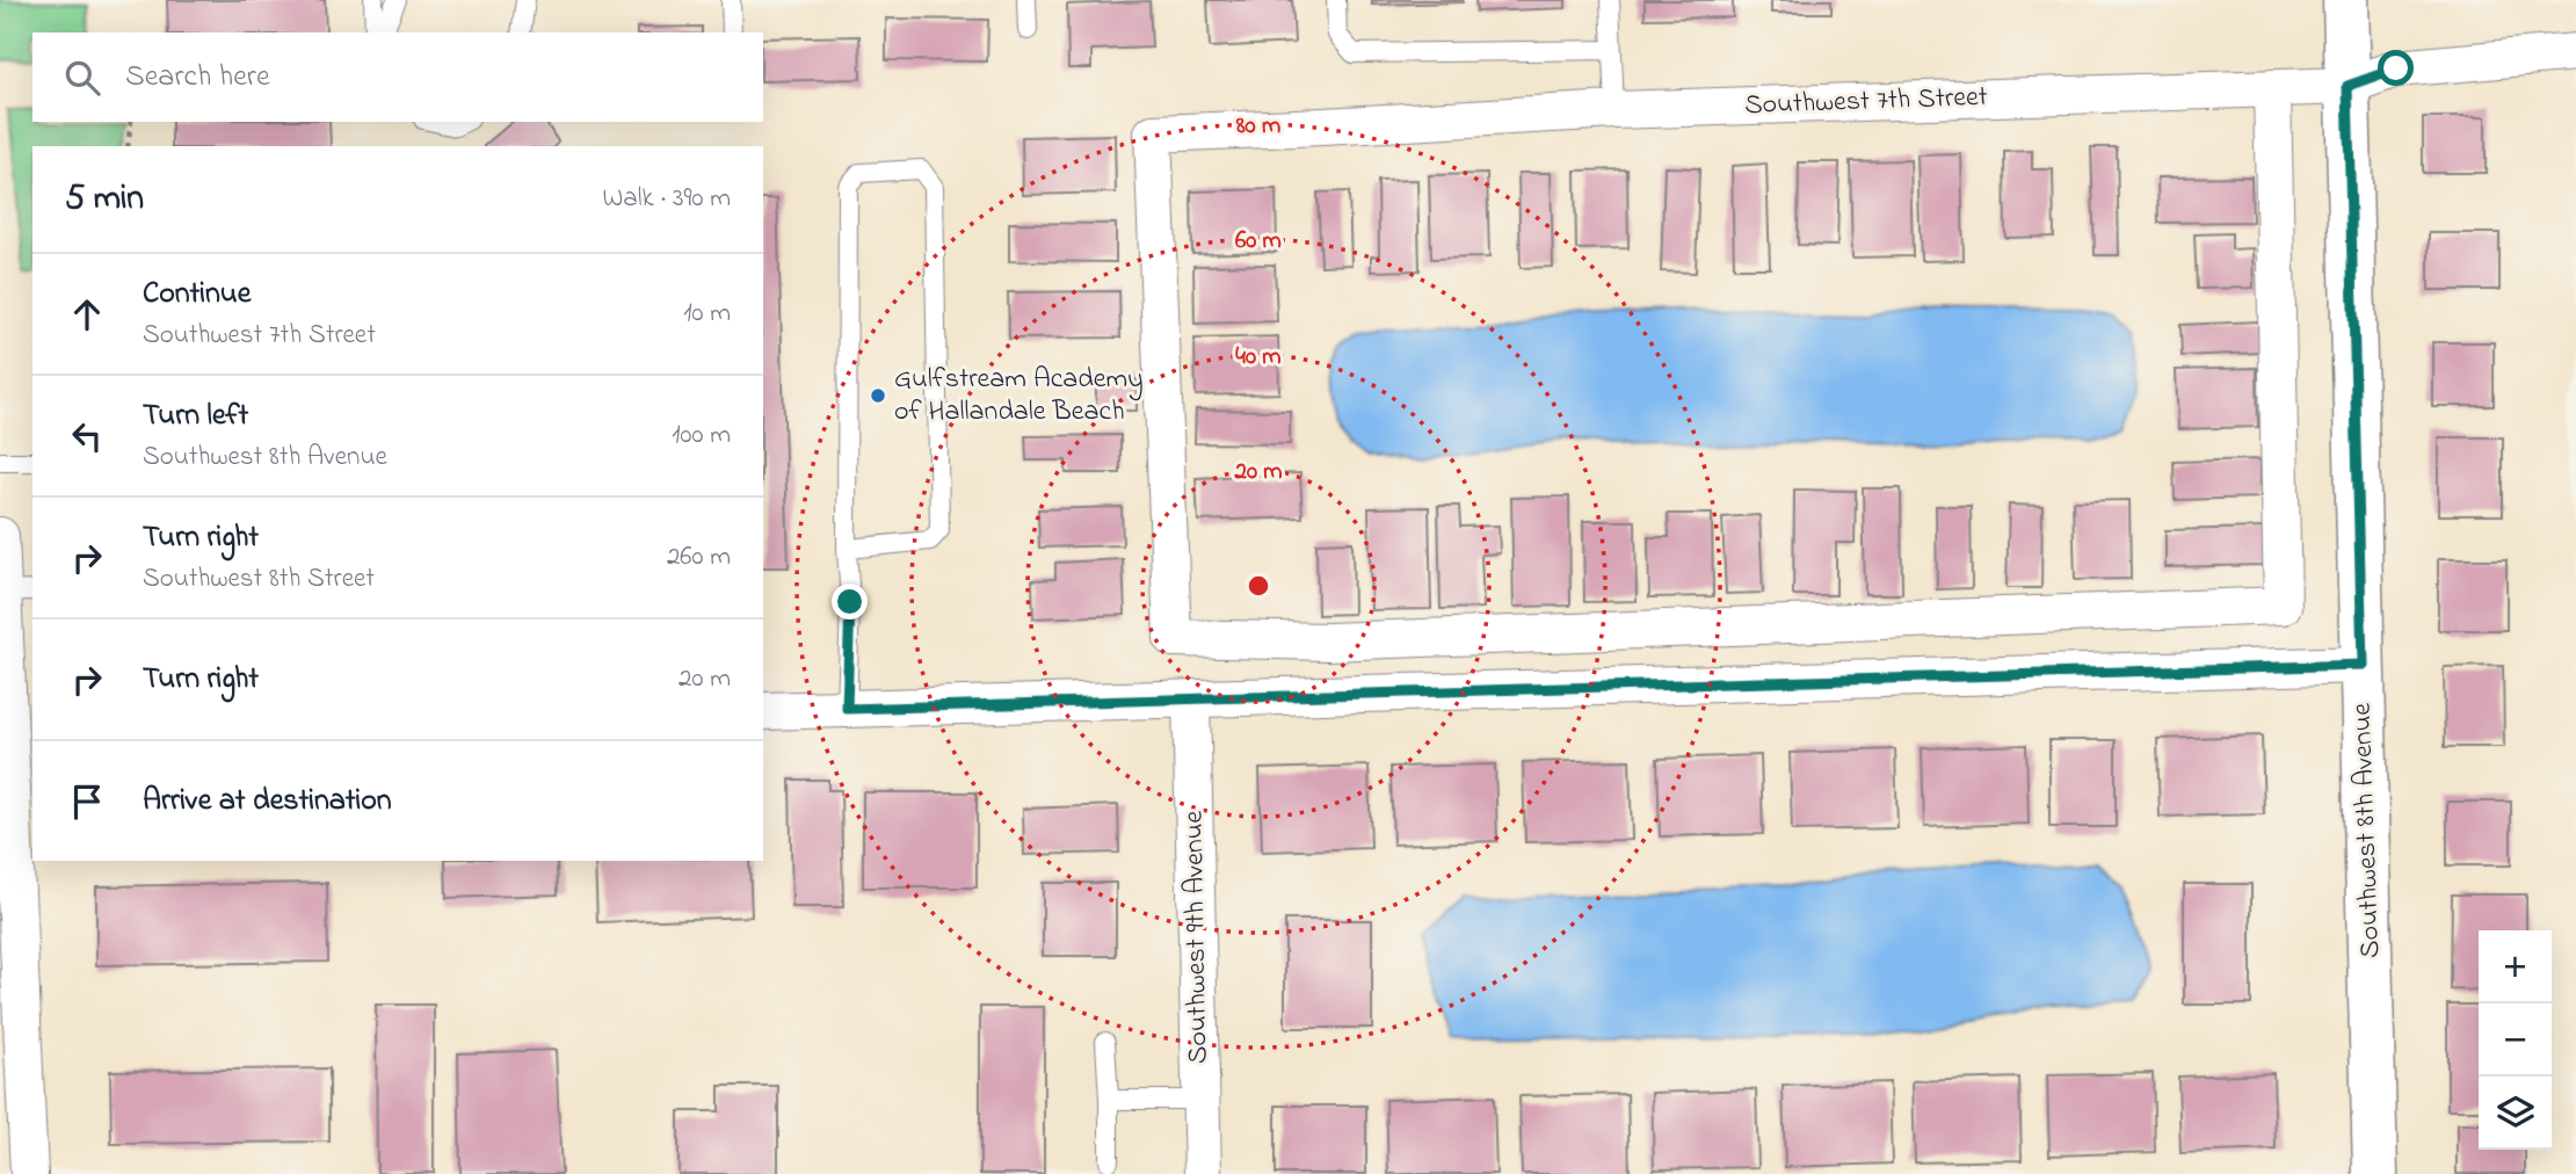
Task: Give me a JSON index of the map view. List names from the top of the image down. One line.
{"streets":{"street":["Southwest 7th Street","Southwest 8th Avenue","Southwest 9th Avenue"]},"crossings":[["Southwest 7th Street","Southwest 8th Avenue"]],"places":["Gulfstream Academy of Hallandale Beach"],"page":{"search":"Search here","heading":["5 min","Walk · 390 m"],"list":[["Continue","Southwest 7th Street","10 m"],["Turn left","Southwest 8th Avenue","100 m"],["Turn right","Southwest 8th Street","260 m"],["Turn right","20 m"],"Arrive at destination"],"map_buttons":["+","−"]},"rings":["80 m","60 m","40 m","20 m"]}
